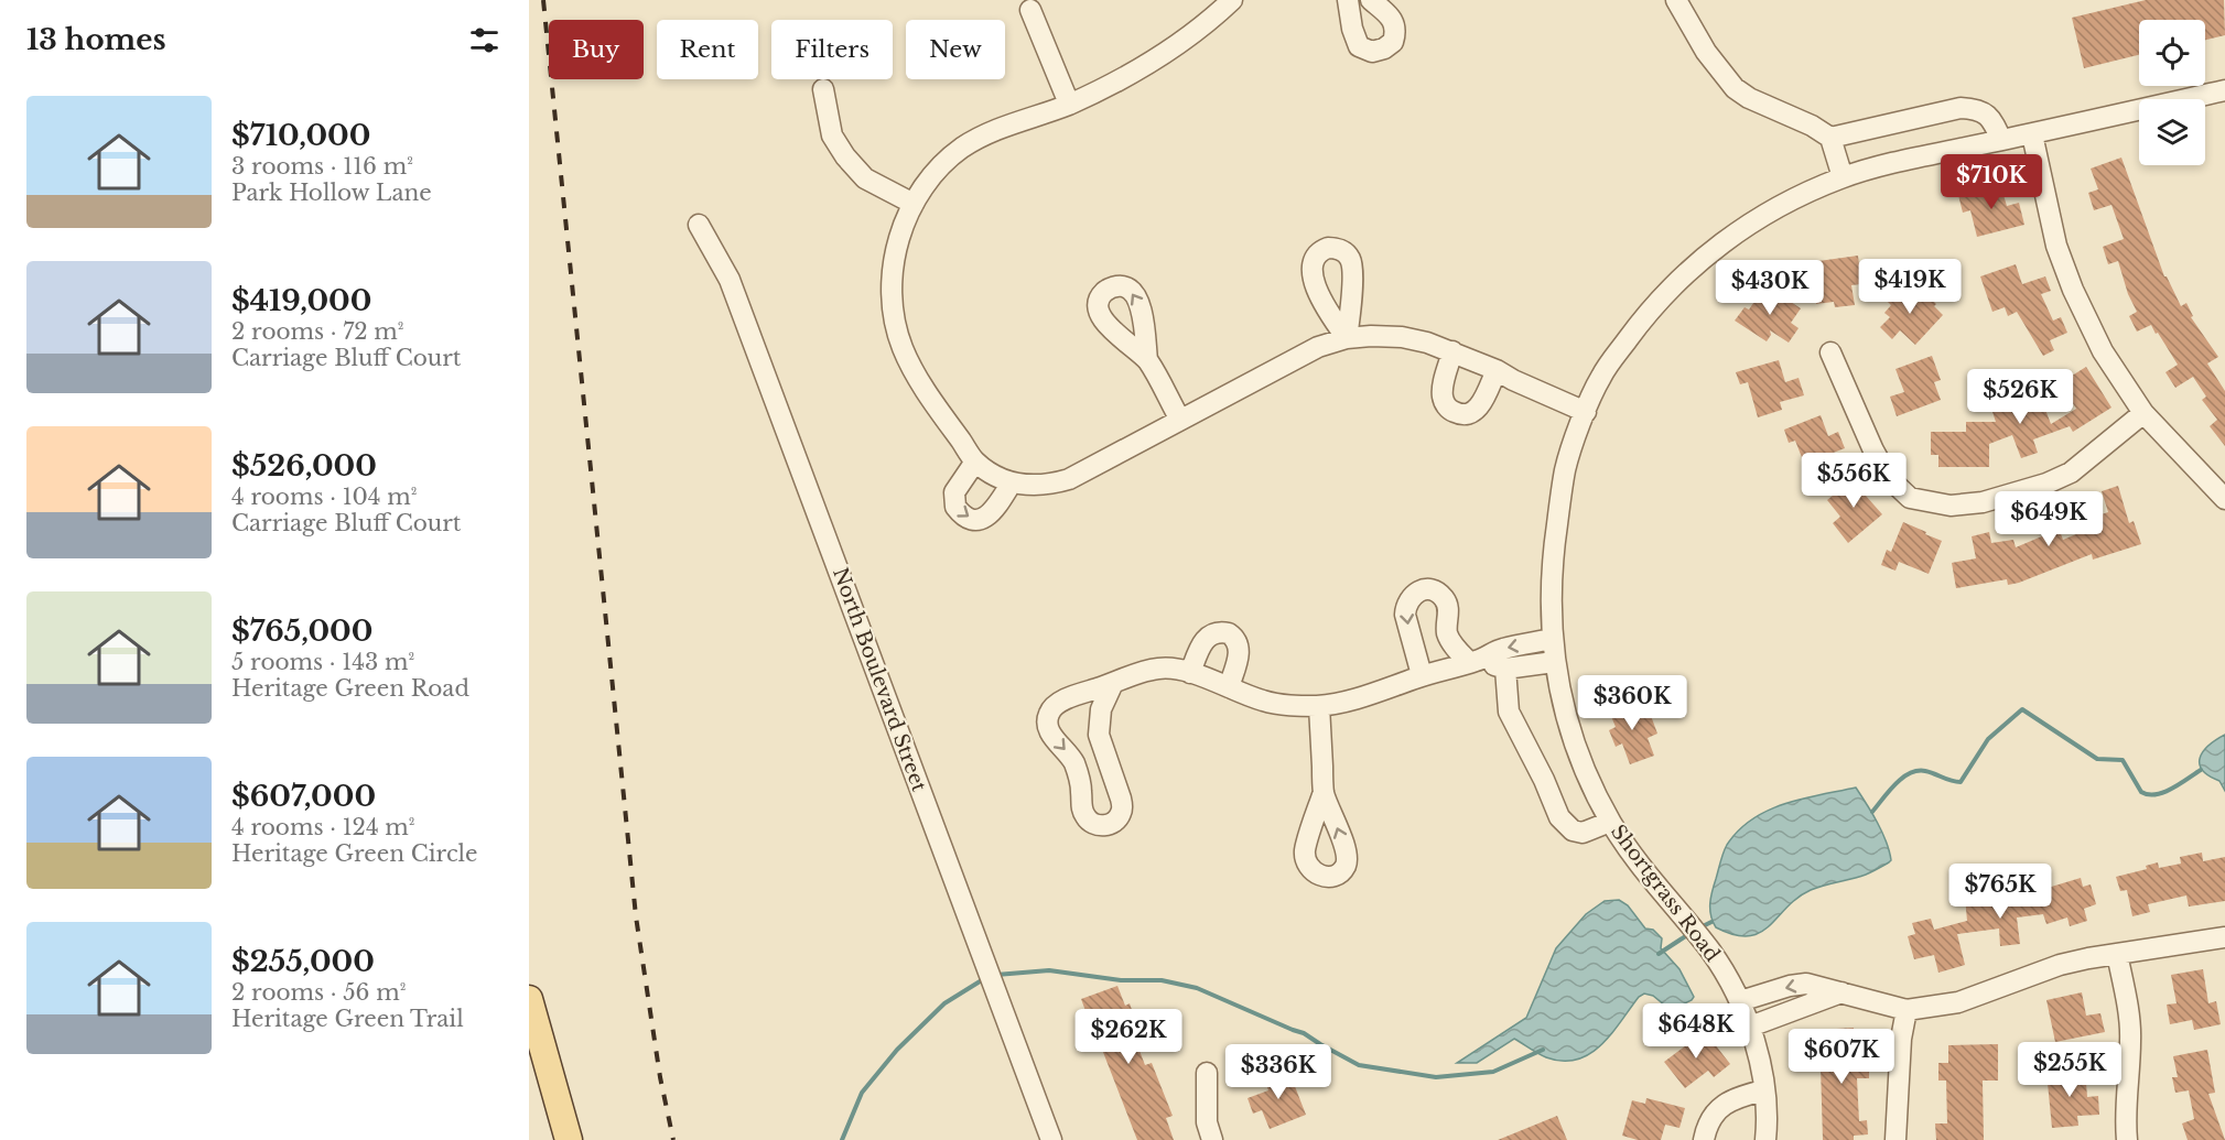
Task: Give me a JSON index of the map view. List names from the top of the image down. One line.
{"streets":{"street":["North Boulevard Street","Shortgrass Road"]},"page":{"heading":"13 homes","chip":["Buy","Rent","Filters","New"],"list":[{"name":"$710,000","note":"3 rooms · 116 m² · Park Hollow Lane"},{"name":"$419,000","note":"2 rooms · 72 m² · Carriage Bluff Court"},{"name":"$526,000","note":"4 rooms · 104 m² · Carriage Bluff Court"},{"name":"$765,000","note":"5 rooms · 143 m² · Heritage Green Road"},{"name":"$607,000","note":"4 rooms · 124 m² · Heritage Green Circle"},{"name":"$255,000","note":"2 rooms · 56 m² · Heritage Green Trail"}],"price":["$710K","$419K","$430K","$526K","$556K","$649K","$360K","$765K","$648K","$262K","$607K","$255K","$336K"]}}
